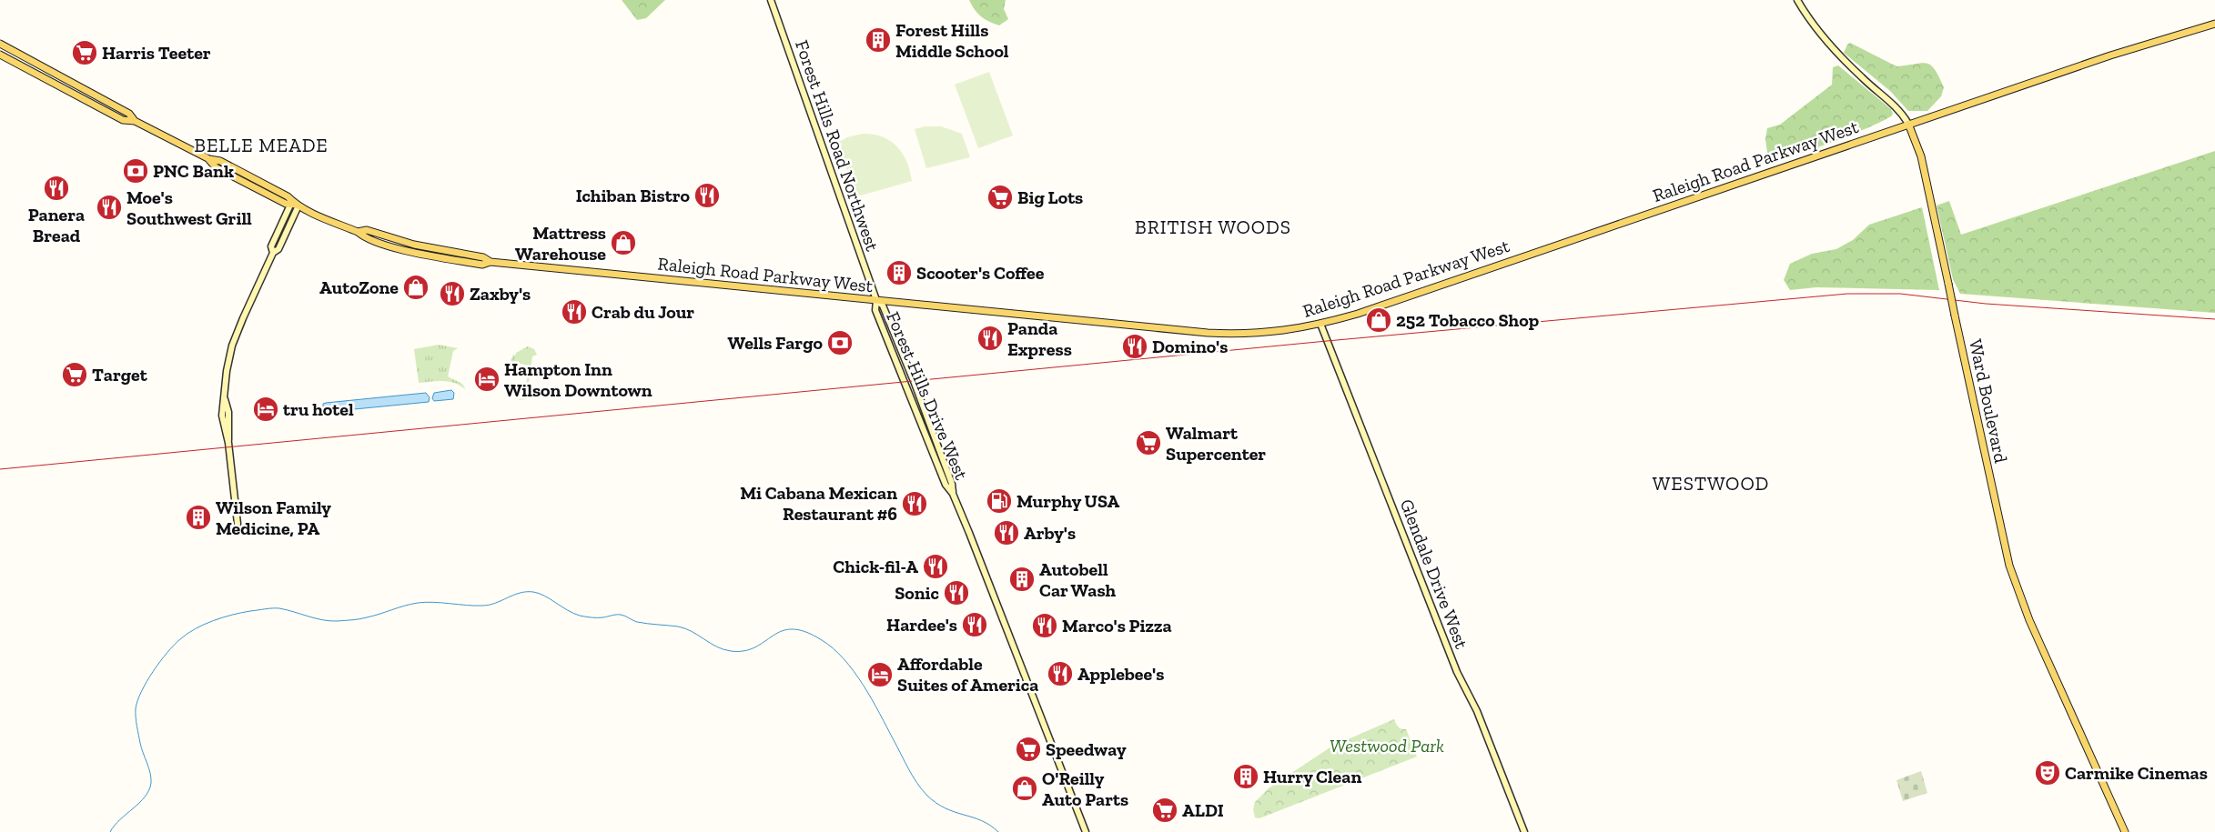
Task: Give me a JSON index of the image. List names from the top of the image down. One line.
{"streets":{"main road":["Forest Hills Road Northwest","Raleigh Road Parkway West","Forest Hills Drive West","Ward Boulevard","Glendale Drive West"]},"crossings":[["Forest Hills Road Northwest","Raleigh Road Parkway West"],["Forest Hills Road Northwest","Forest Hills Drive West"],["Raleigh Road Parkway West","Forest Hills Drive West"],["Raleigh Road Parkway West","Ward Boulevard"],["Raleigh Road Parkway West","Glendale Drive West"]],"districts":["BELLE MEADE","BRITISH WOODS","WESTWOOD"],"parks":["Westwood Park"],"places":{"building":["Forest Hills Middle School","Scooter's Coffee","Wilson Family Medicine, PA","Autobell Car Wash","Hurry Clean"],"supermarket":["Harris Teeter","Big Lots","Target","Walmart Supercenter","Speedway","ALDI"],"bank":["PNC Bank","Wells Fargo"],"restaurant":["Panera Bread","Ichiban Bistro","Moe's Southwest Grill","Zaxby's","Crab du Jour","Panda Express","Domino's","Mi Cabana Mexican Restaurant #6","Arby's","Chick-fil-A","Sonic","Hardee's","Marco's Pizza","Applebee's"],"shop":["Mattress Warehouse","AutoZone","252 Tobacco Shop","O'Reilly Auto Parts"],"hotel":["Hampton Inn Wilson Downtown","tru hotel","Affordable Suites of America"],"fuel station":["Murphy USA"],"theatre":["Carmike Cinemas"]}}
